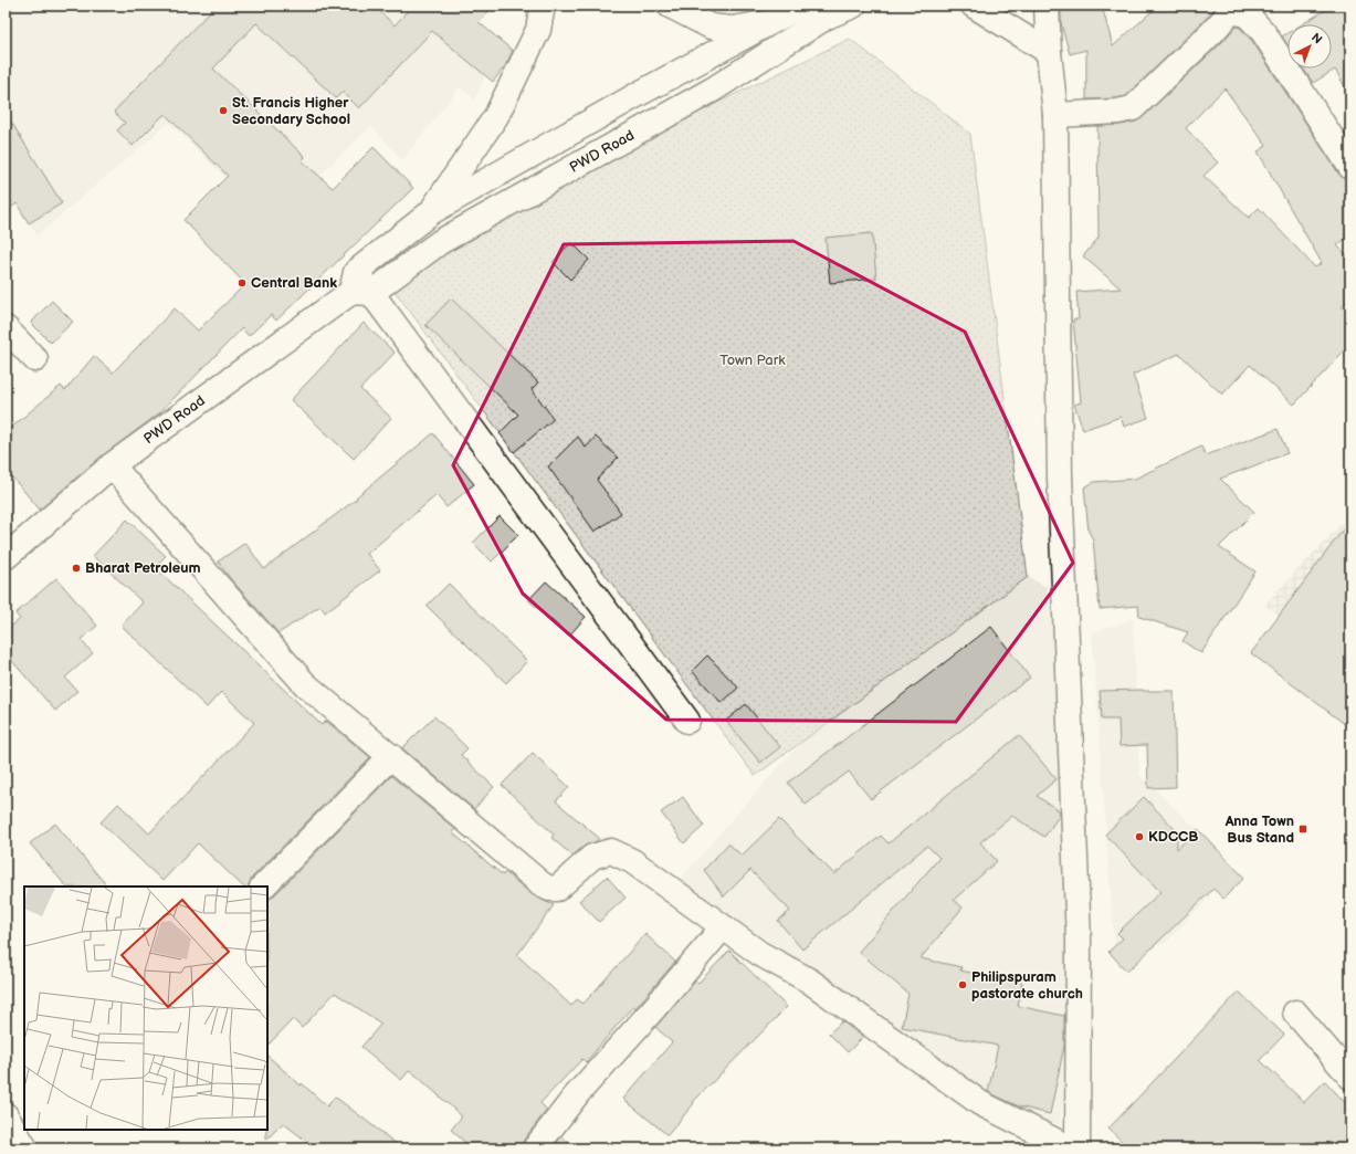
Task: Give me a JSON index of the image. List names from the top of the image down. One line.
{"streets":{"main road":["PWD Road"]},"parks":["Town Park"],"places":{"other":["St. Francis Higher Secondary School","Central Bank","Bharat Petroleum","KDCCB","Philipspuram pastorate church"],"transit":["Anna Town Bus Stand"]},"north":"top right"}
